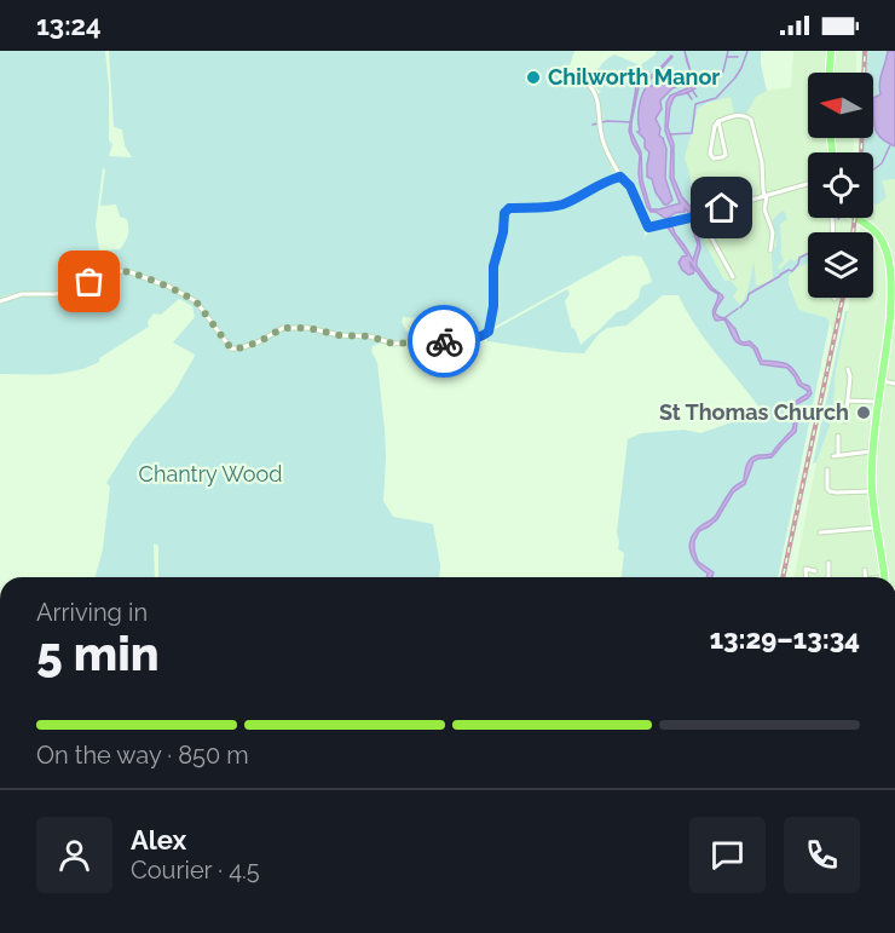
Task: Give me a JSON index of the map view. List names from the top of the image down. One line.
{"parks":["Chantry Wood"],"places":["Chilworth Manor","St Thomas Church"],"north":"left","page":{"status":"13:24","heading":["5 min","Arriving in","13:29–13:34"],"panel":["Alex","Courier · 4.5"],"bar":"On the way · 850 m"}}
